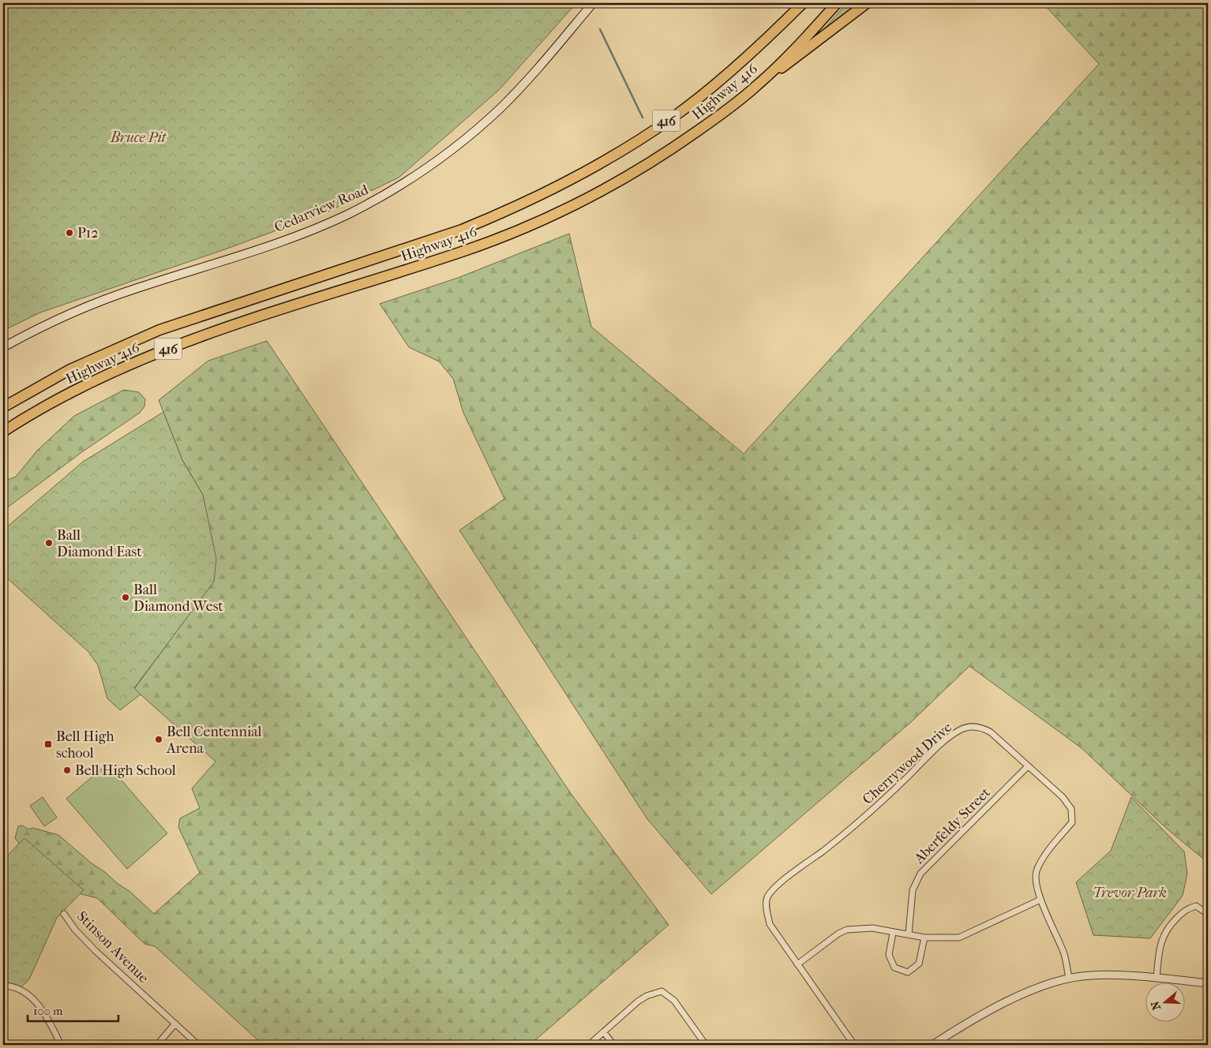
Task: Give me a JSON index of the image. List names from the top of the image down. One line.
{"streets":{"highway":["Highway 416","416"],"main road":["Cedarview Road"],"street":["Cherrywood Drive","Aberfeldy Street","Stinson Avenue"]},"crossings":[["Cherrywood Drive","Aberfeldy Street"]],"parks":["Bruce Pit","Trevor Park"],"places":{"other":["P12","Ball Diamond East","Ball Diamond West","Bell Centennial Arena","Bell High School"],"transit":["Bell High school"]},"scale_bar":"100 m","north":"left"}
